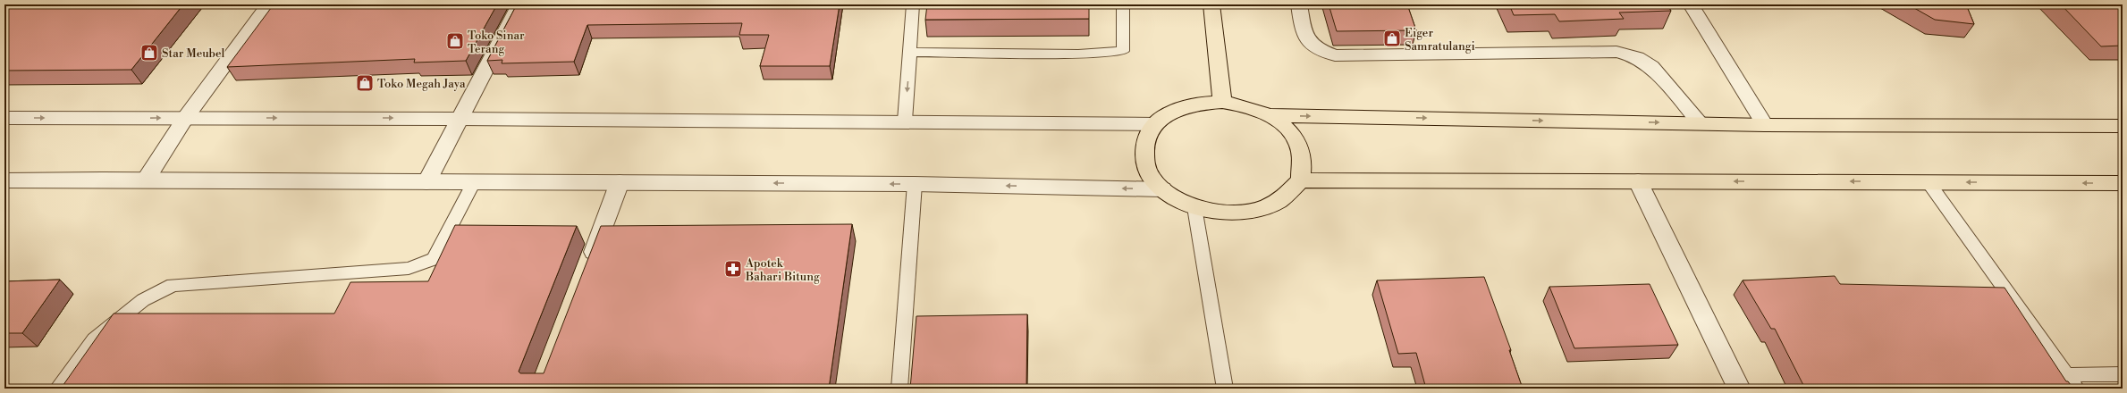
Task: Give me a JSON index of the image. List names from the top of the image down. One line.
{"places":{"shop":["Eiger Samratulangi","Toko Sinar Terang","Star Meubel","Toko Megah Jaya"],"pharmacy":["Apotek Bahari Bitung"]}}
